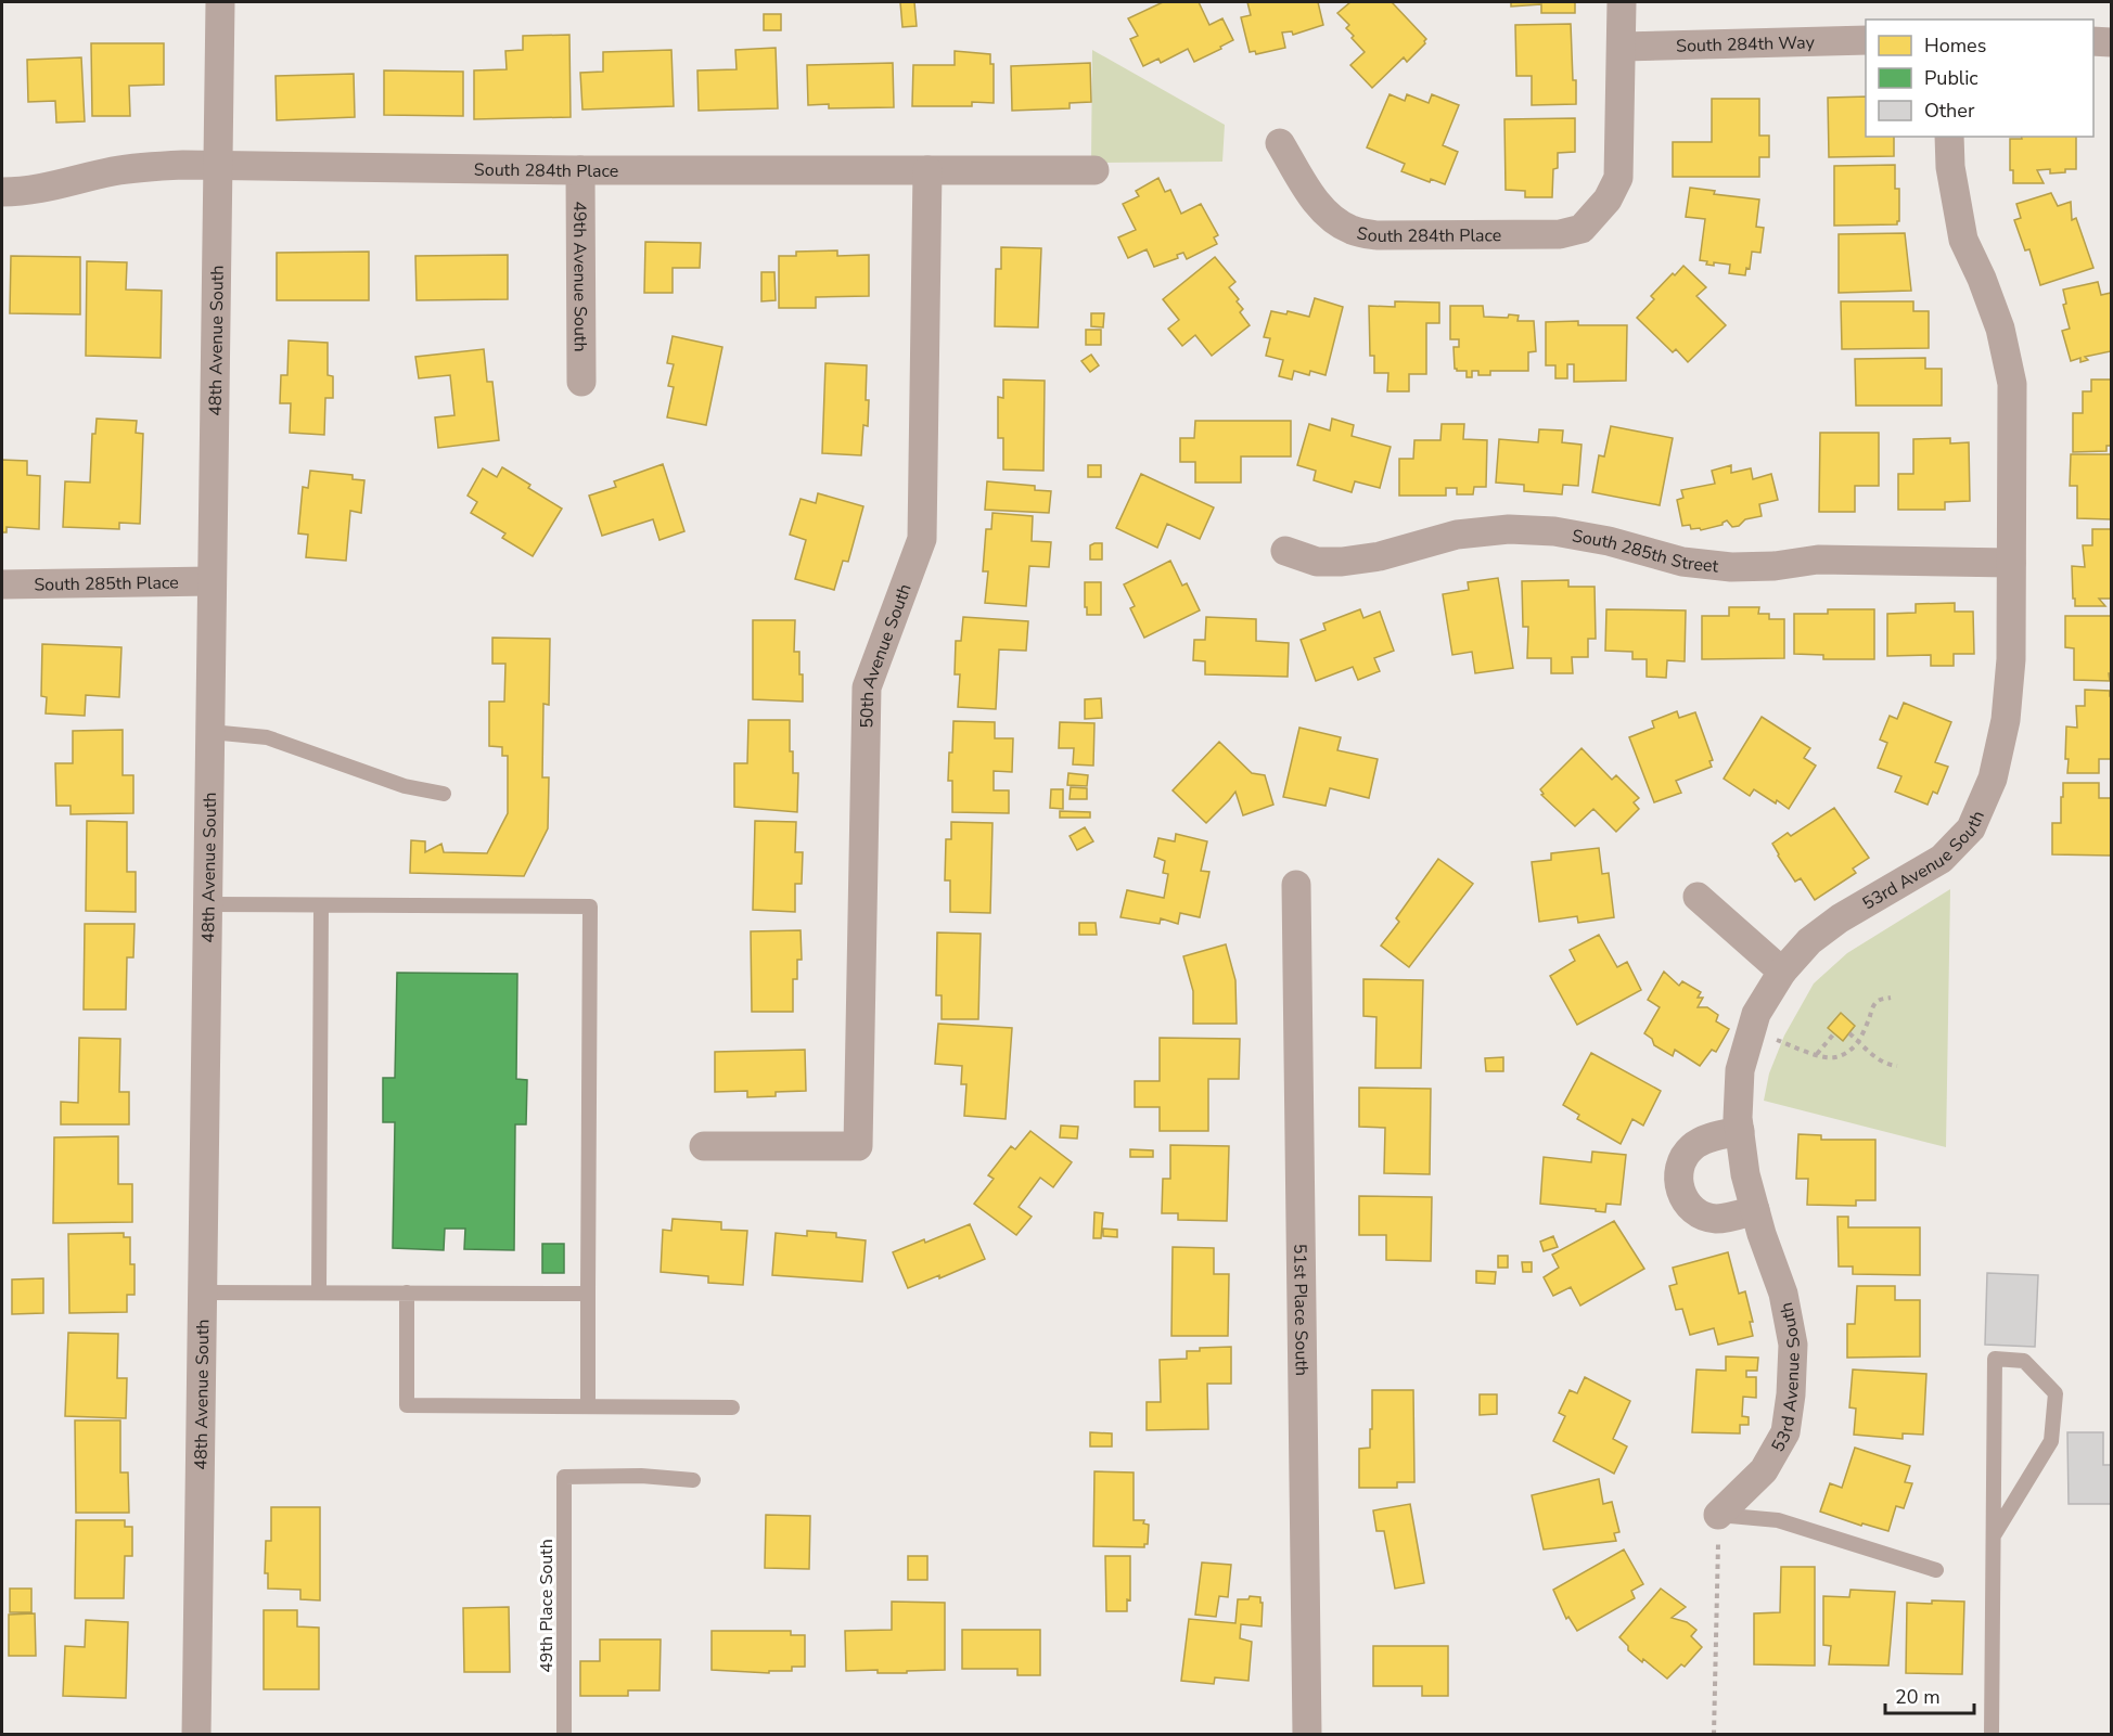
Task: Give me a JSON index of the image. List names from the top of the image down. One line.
{"streets":{"street":["South 284th Way","South 284th Place","49th Avenue South","48th Avenue South","South 285th Street","South 285th Place","50th Avenue South","53rd Avenue South","51st Place South"],"lane":["49th Place South"]},"crossings":[["South 284th Way","South 284th Place"],["South 284th Place","49th Avenue South"],["South 284th Place","48th Avenue South"],["South 284th Place","50th Avenue South"],["48th Avenue South","South 285th Place"],["South 285th Street","53rd Avenue South"]],"legend":["Homes","Public","Other"],"scale_bar":"20 m"}
